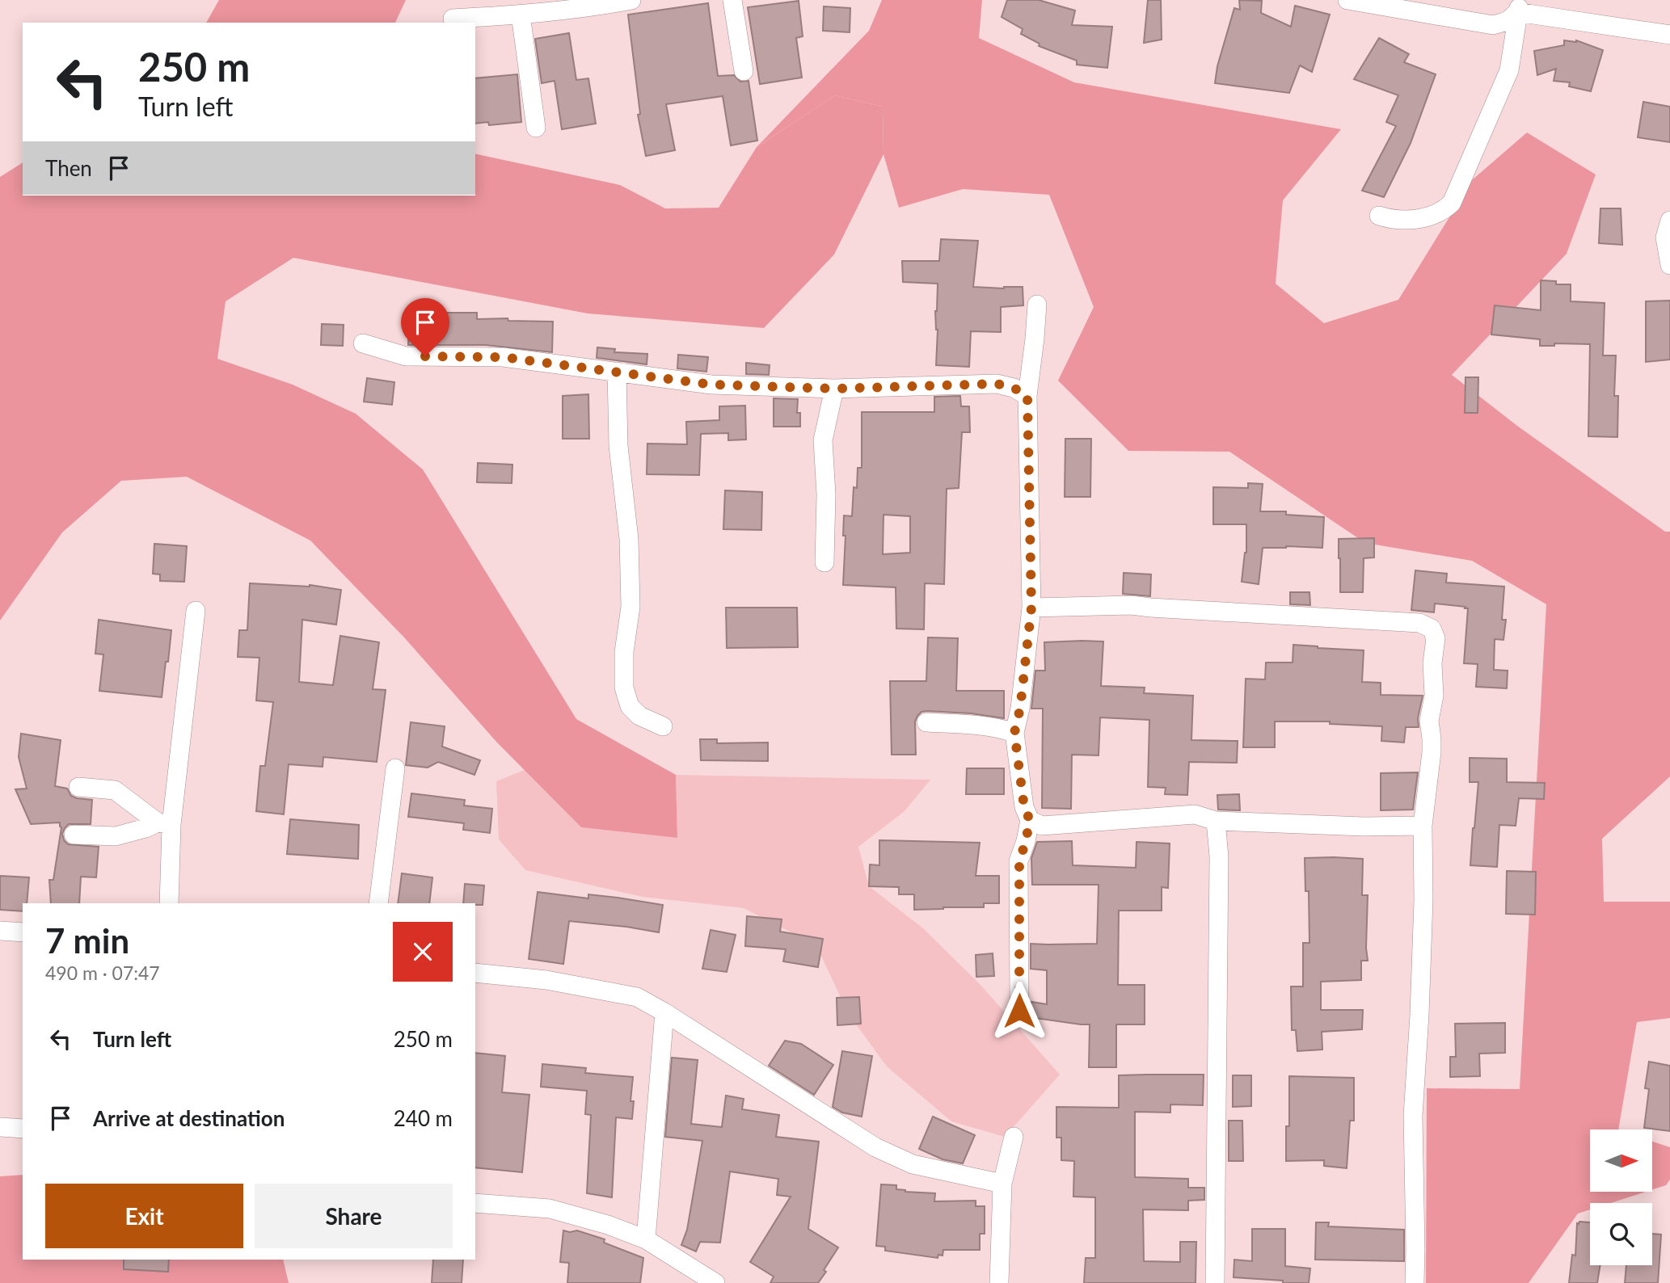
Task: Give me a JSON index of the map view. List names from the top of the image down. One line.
{"north":"right","page":{"turn":["250 m","Turn left"],"then":"Then","heading":["7 min","490 m · 07:47"],"list":[{"name":"Turn left","value":"250 m"},{"name":"Arrive at destination","value":"240 m"}],"buttons":["Exit","Share"]}}
